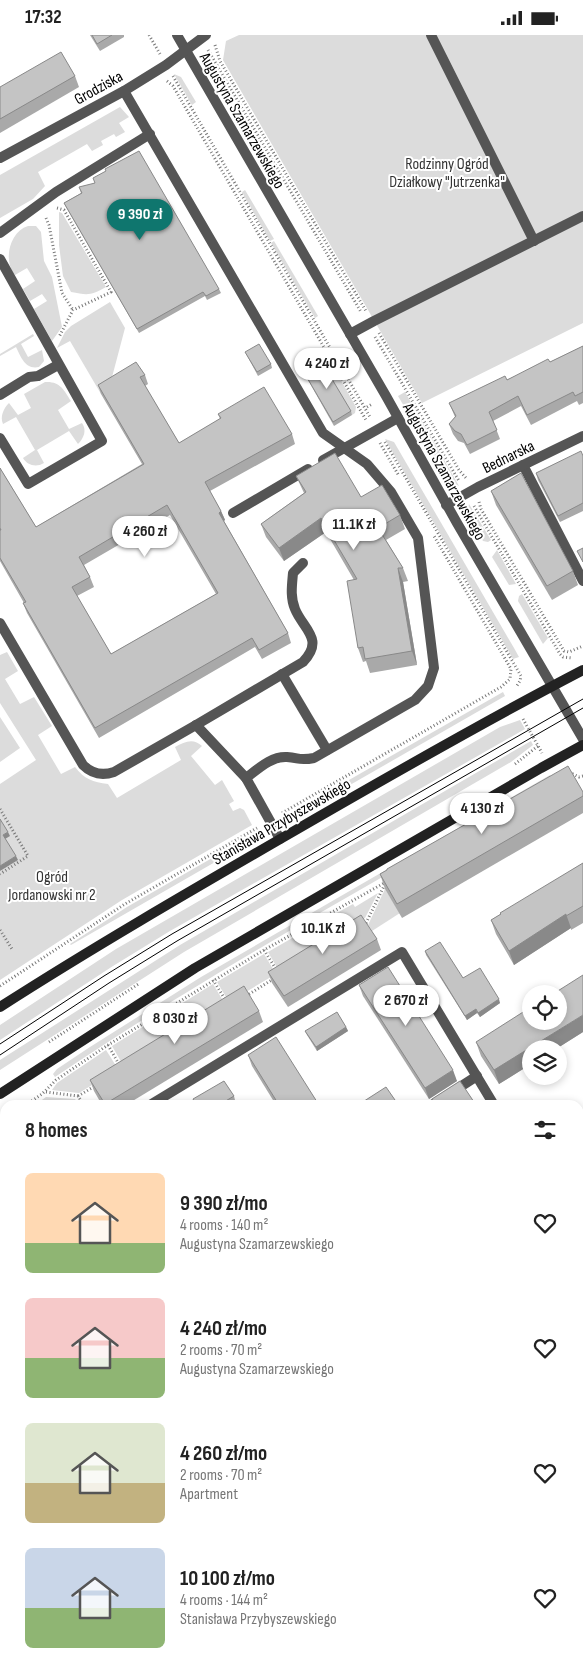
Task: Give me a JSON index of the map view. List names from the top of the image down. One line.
{"streets":{"main road":["Stanisława Przybyszewskiego"],"street":["Grodziska","Augustyna Szamarzewskiego","Bednarska"]},"crossings":[["Grodziska","Augustyna Szamarzewskiego"],["Augustyna Szamarzewskiego","Bednarska"],["Augustyna Szamarzewskiego","Stanisława Przybyszewskiego"]],"parks":["Rodzinny Ogród Działkowy \"Jutrzenka\"","Ogród Jordanowski nr 2"],"page":{"status":"17:32","price":["9 390 zł","4 240 zł","11.1K zł","4 260 zł","4 130 zł","10.1K zł","2 670 zł","8 030 zł"],"heading":"8 homes","list":[{"name":"9 390 zł/mo","note":"4 rooms · 140 m² · Augustyna Szamarzewskiego"},{"name":"4 240 zł/mo","note":"2 rooms · 70 m² · Augustyna Szamarzewskiego"},{"name":"4 260 zł/mo","note":"2 rooms · 70 m² · Apartment"},{"name":"10 100 zł/mo","note":"4 rooms · 144 m² · Stanisława Przybyszewskiego"}]}}
